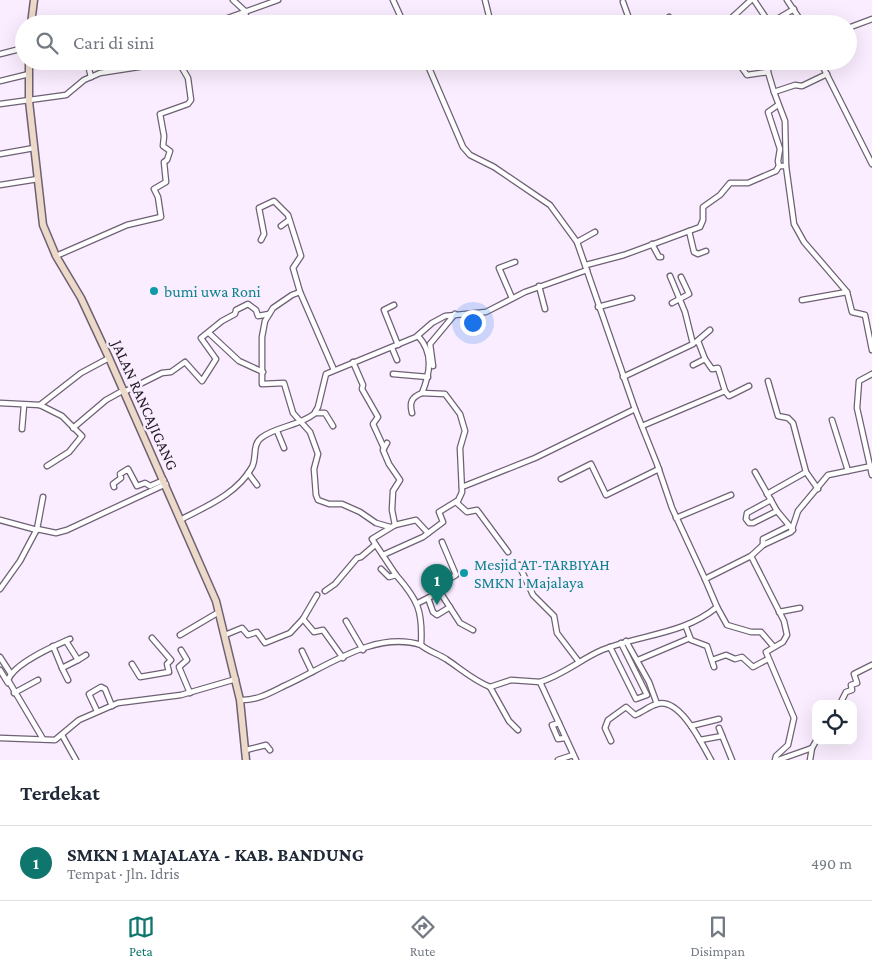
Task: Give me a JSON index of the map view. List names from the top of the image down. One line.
{"streets":{"main road":["JALAN RANCAJIGANG"]},"places":["bumi uwa Roni","Mesjid AT-TARBIYAH SMKN 1 Majalaya"],"page":{"search":"Cari di sini","pins":"1","heading":"Terdekat","list":[{"mark":"1","name":"SMKN 1 MAJALAYA - KAB. BANDUNG","note":"Tempat · Jln. Idris","value":"490 m"}],"nav":["Peta","Rute","Disimpan"]}}
